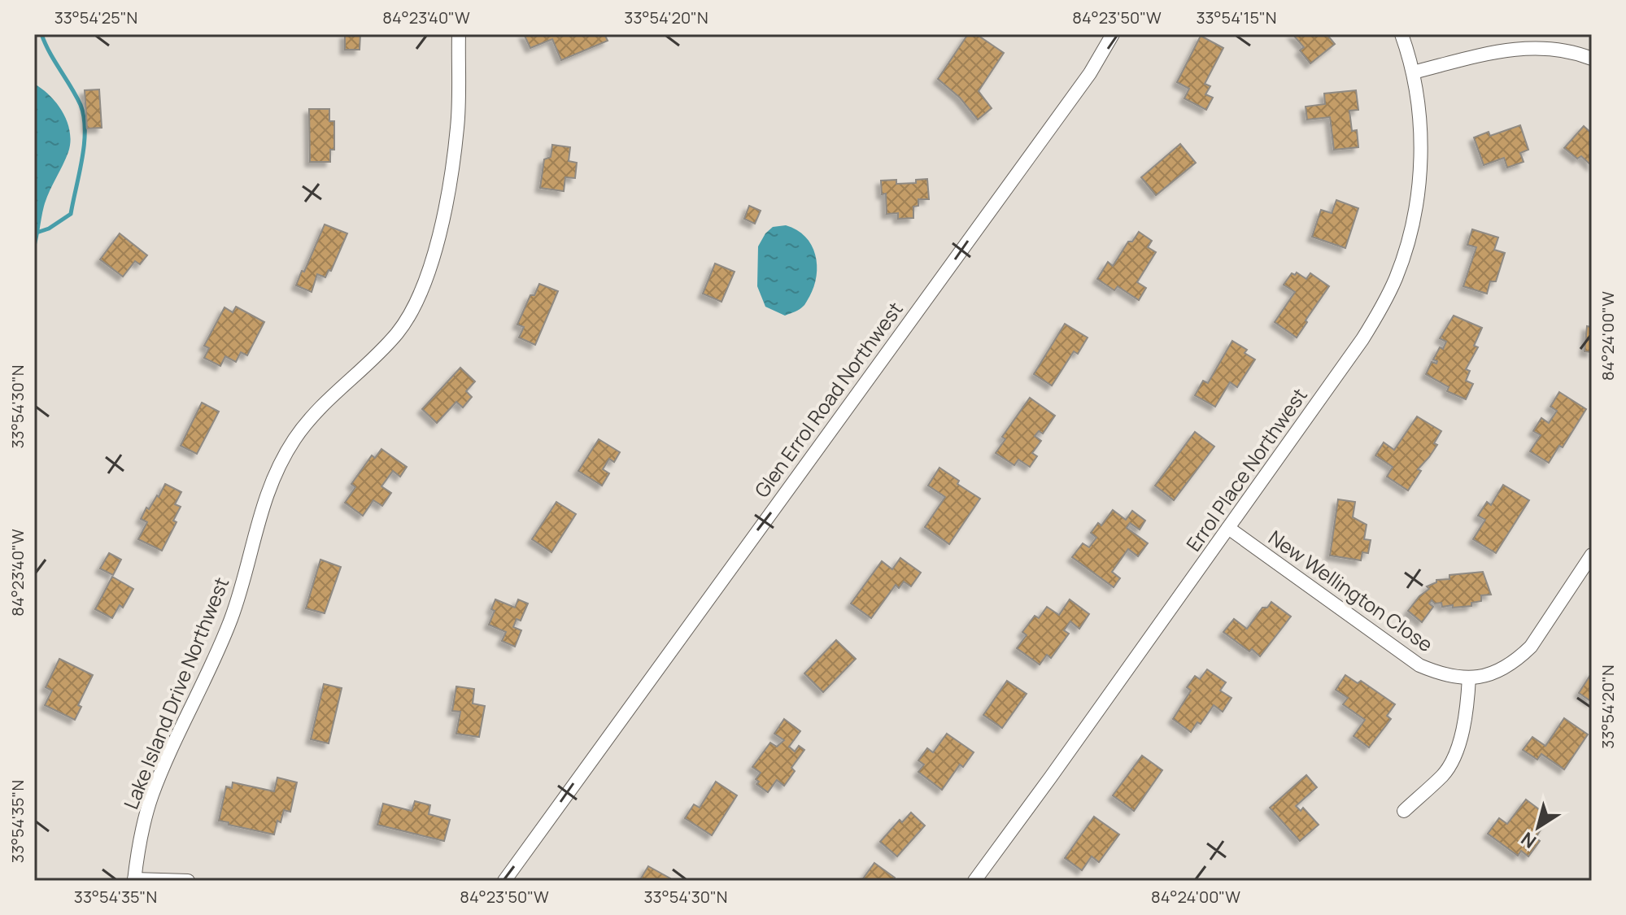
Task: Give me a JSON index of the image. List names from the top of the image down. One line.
{"streets":{"street":["Glen Errol Road Northwest","Errol Place Northwest","New Wellington Close","Lake Island Drive Northwest"]},"crossings":[["Errol Place Northwest","New Wellington Close"]],"north":"bottom left","coordinates":["33°54'25\"N","84°23'40\"W","33°54'20\"N","84°23'50\"W","33°54'15\"N","84°24'00\"W","33°54'30\"N","33°54'35\"N"]}
